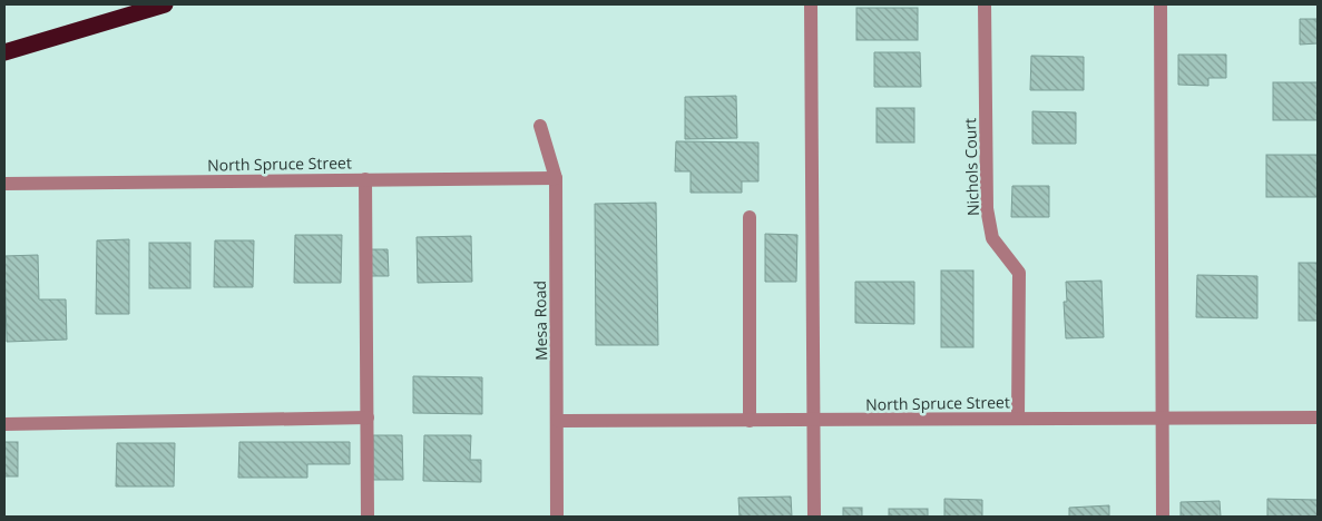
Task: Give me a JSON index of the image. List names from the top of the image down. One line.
{"streets":{"street":["North Spruce Street","Nichols Court","Mesa Road"]},"crossings":[["North Spruce Street","Nichols Court"],["North Spruce Street","Mesa Road"]]}
